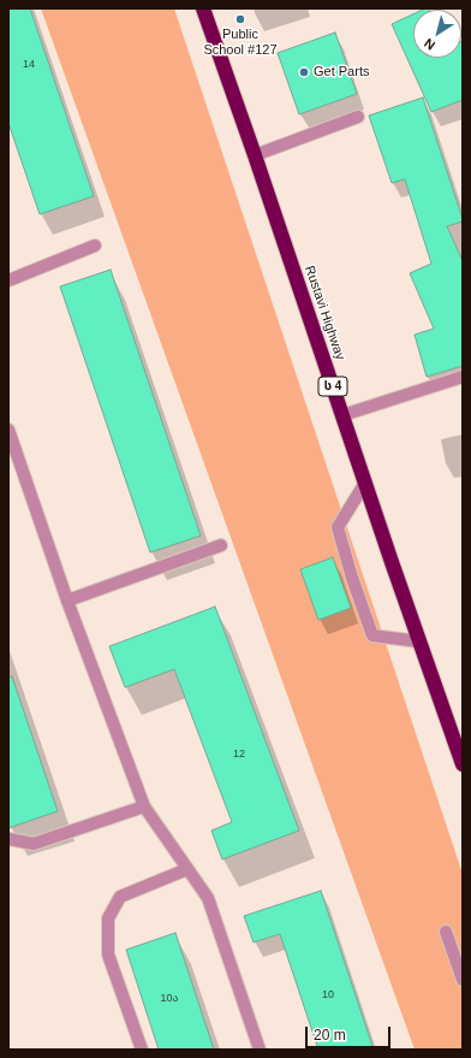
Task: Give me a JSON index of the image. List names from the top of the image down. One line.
{"streets":{"highway":["Rustavi Highway","ს 4"]},"places":["Public School #127","Get Parts"],"house_numbers":["14","12","10","10ა"],"scale_bar":"20 m","north":"bottom left"}
